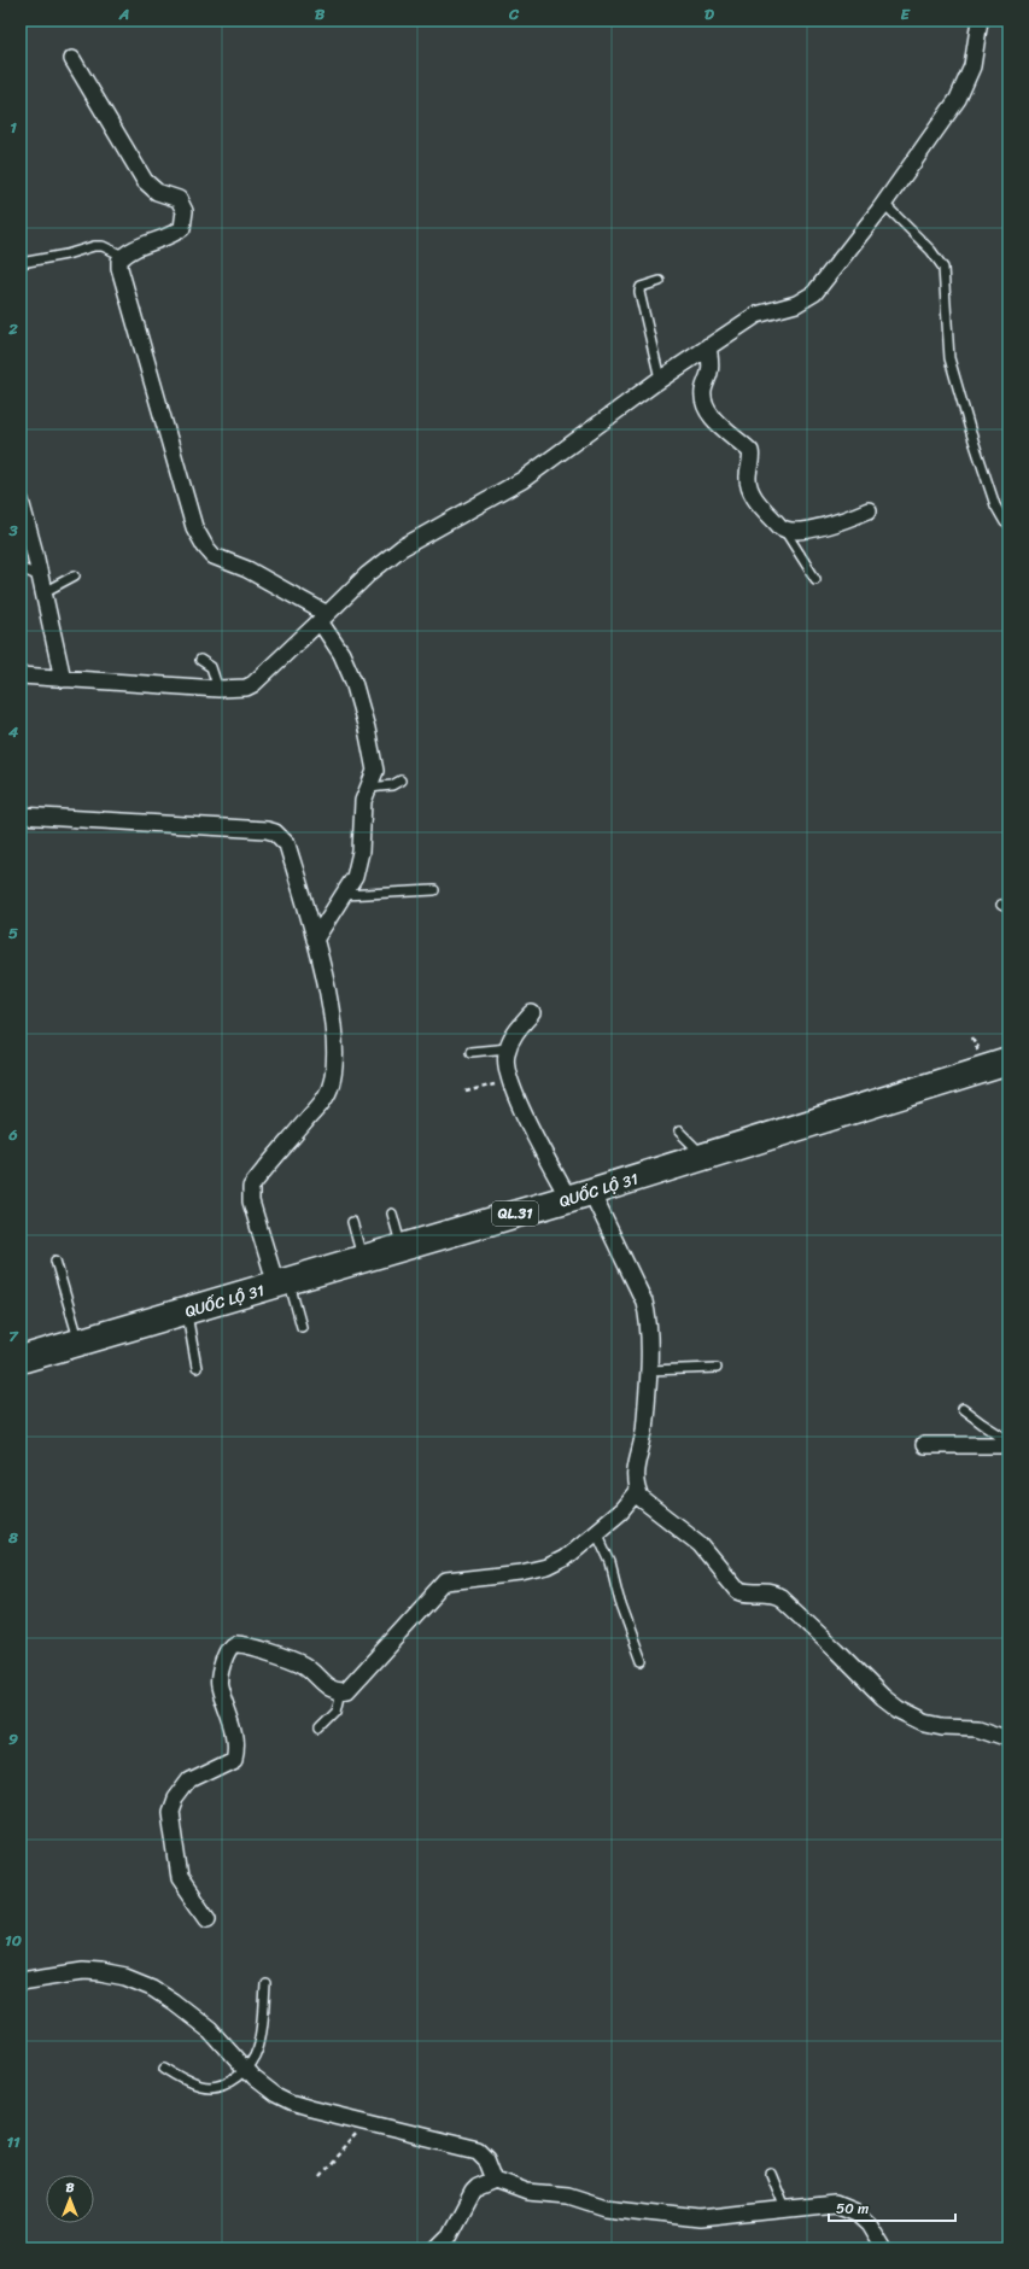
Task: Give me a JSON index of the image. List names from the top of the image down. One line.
{"streets":{"highway":["QUỐC LỘ 31","QL.31"]},"scale_bar":"50 m","north":"top","grid":{"columns":["A","B","C","D","E"],"rows":["1","2","3","4","5","6","7","8","9","10","11"]}}
